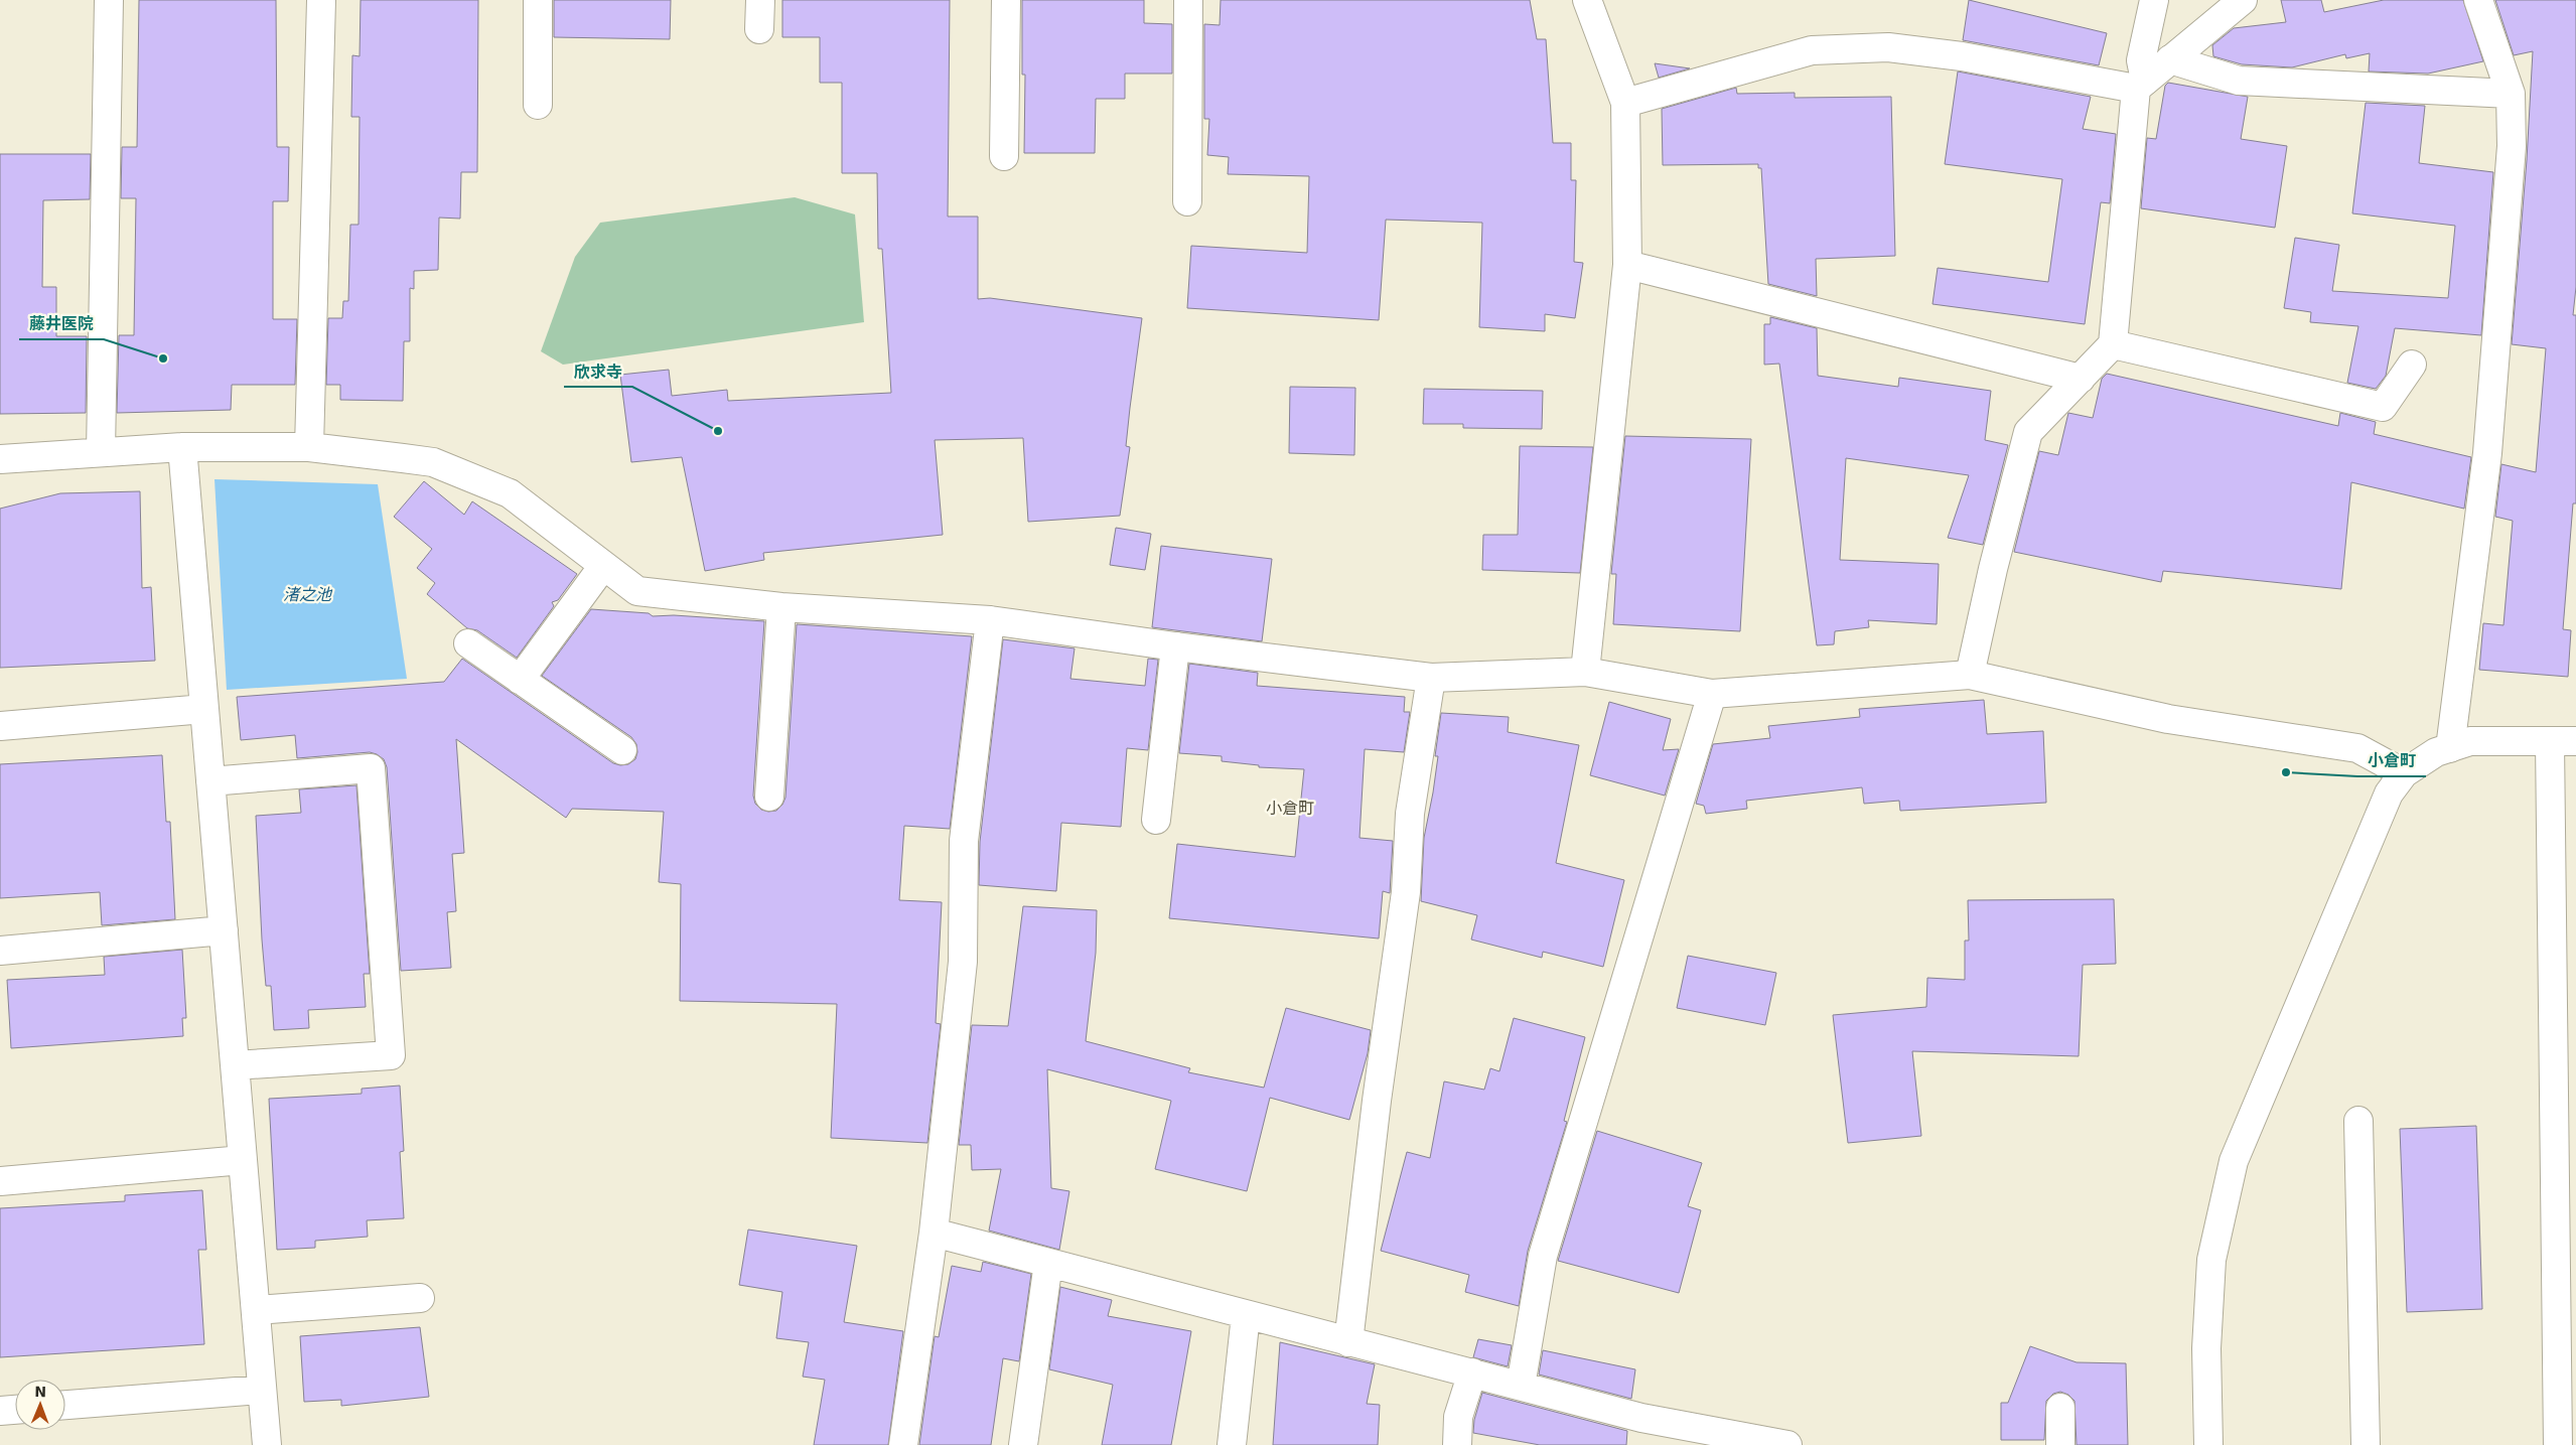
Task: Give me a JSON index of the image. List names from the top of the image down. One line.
{"districts":["小倉町"],"water":["渚之池"],"places":["藤井医院","欣求寺","小倉町"],"north":"top"}
